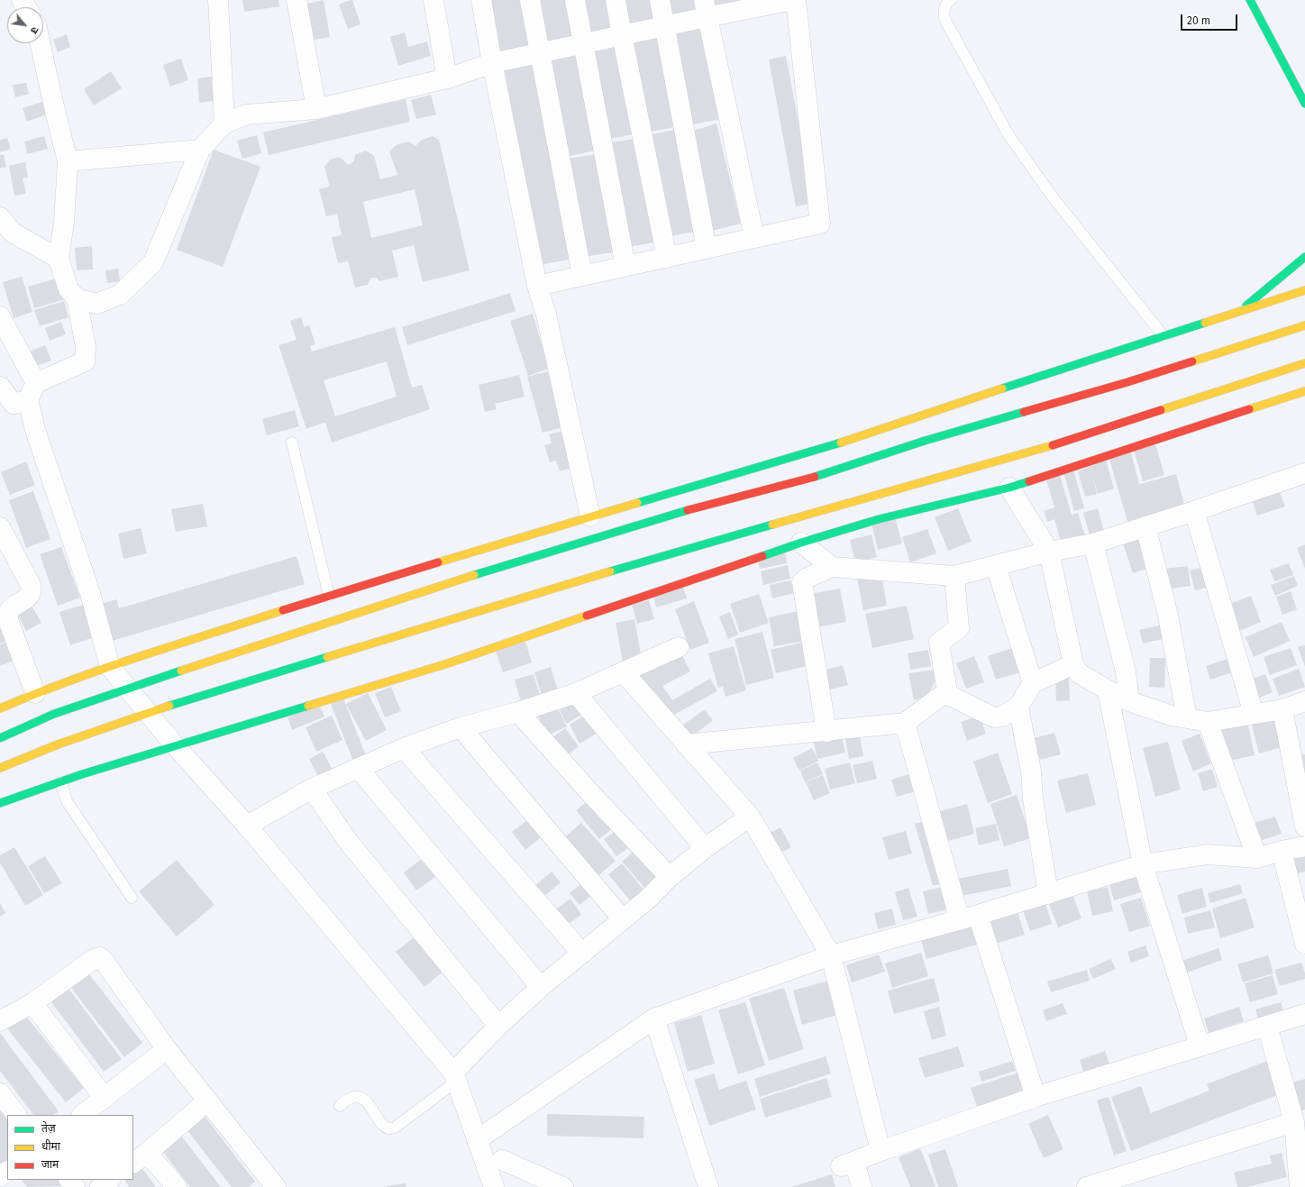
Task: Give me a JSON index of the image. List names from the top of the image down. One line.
{"legend":["तेज़","धीमा","जाम"],"scale_bar":"20 m","north":"bottom right"}
